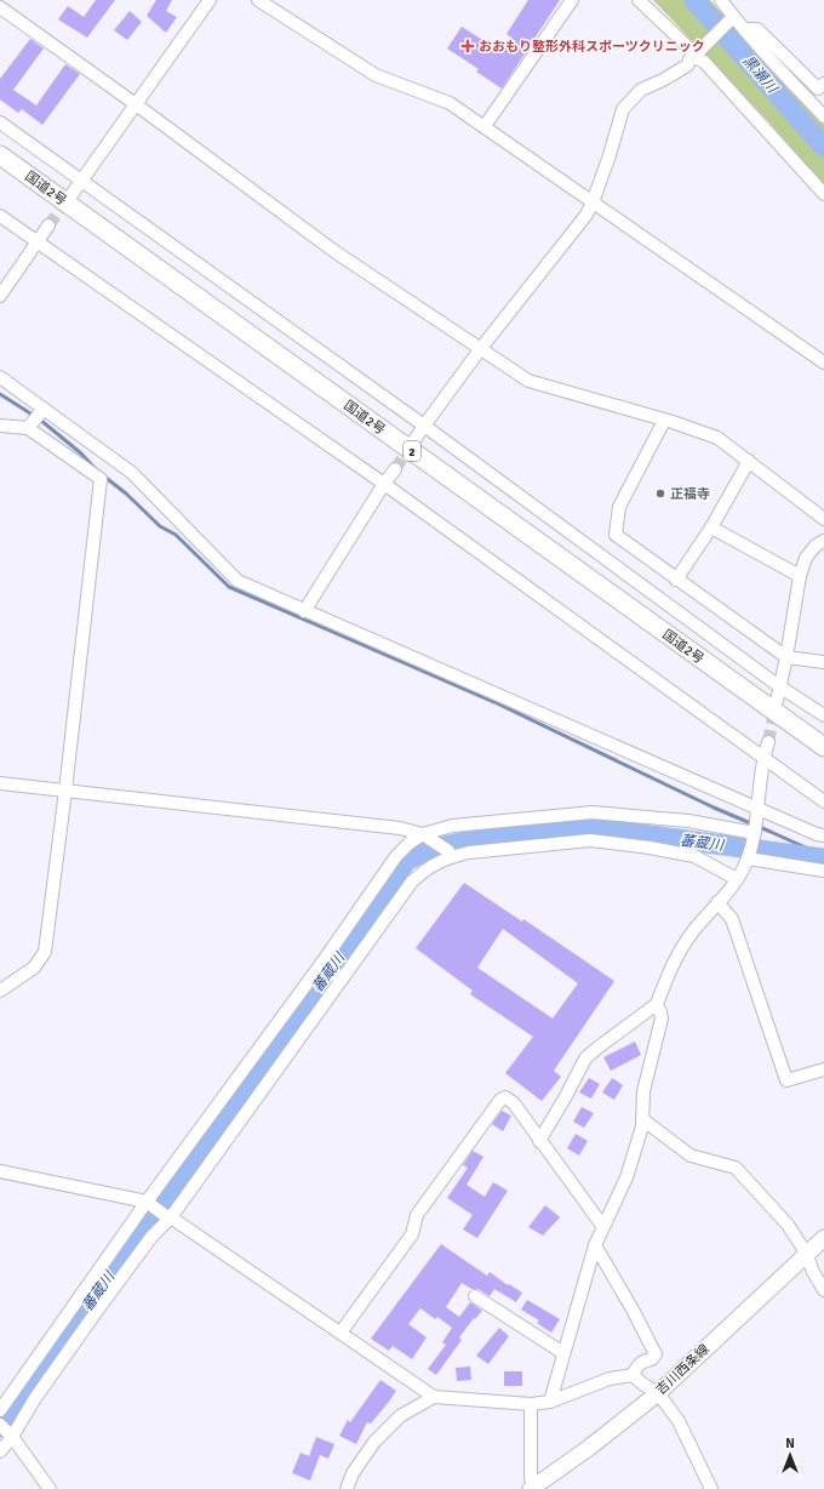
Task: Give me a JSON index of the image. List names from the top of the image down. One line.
{"streets":{"highway":["国道2号","2"],"main road":["吉川西条線"]},"water":["黒瀬川","蕃蔵川"],"places":{"health":["おおもり整形外科スポーツクリニック"],"other":["正福寺"]},"north":"top"}
